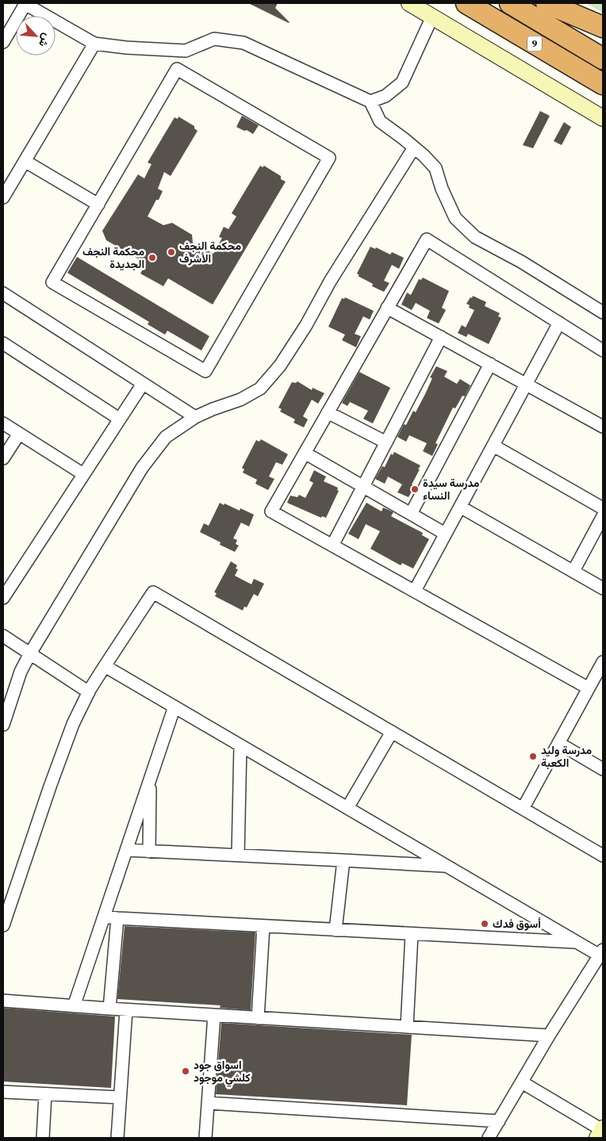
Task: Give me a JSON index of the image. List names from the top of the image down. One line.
{"streets":{"highway":["9"]},"places":["محكمة النجف الأشرف","محكمة النجف الجديدة","مدرسة سيدة النساء","مدرسة وليد الكعبة","أسوق فدك","اسواق جود كلشي موجود"],"north":"bottom right"}
